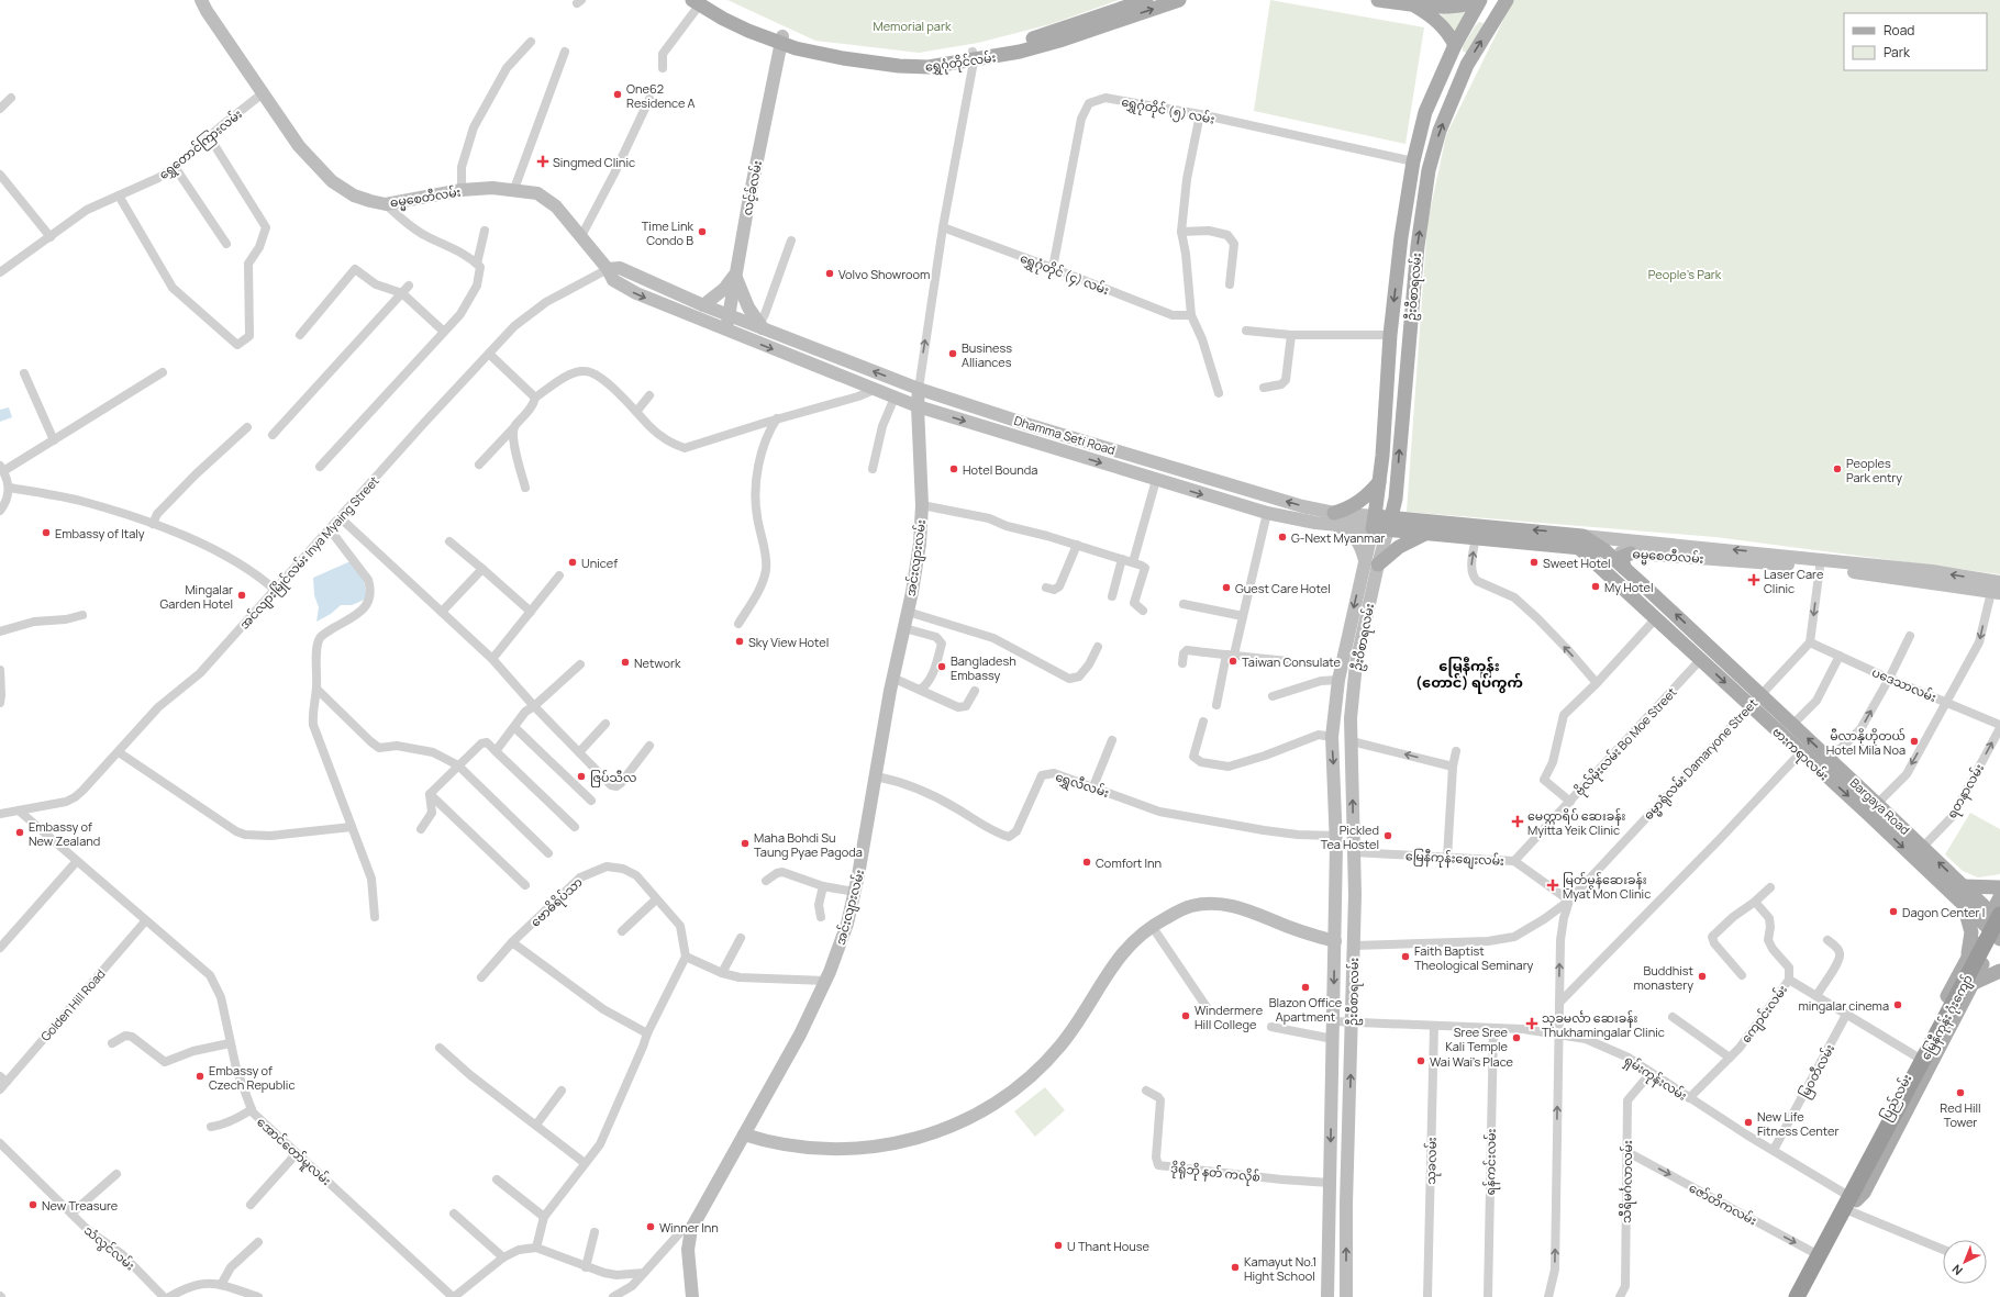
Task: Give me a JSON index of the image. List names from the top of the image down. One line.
{"streets":{"highway":["မြေနီကုန်း ဂုံးကျော်","ပြည်လမ်း"],"main road":["ရွှေဂုံတိုင်လမ်း","လင့်ခ်လမ်း","ဓမ္မစေတီလမ်း","ဦးဝီစာရလမ်း","Dhamma Seti Road","အင်းလျားလမ်း","ဗားကရာလမ်း","Bargaya Road"],"street":["ရွှေဂုံတိုင် (၅) လမ်း","ရွှေတောင်ကြားလမ်း","ရွှေဂုံတိုင် (၄) လမ်း","အင်လျားမြိုင်လမ်း Inya Myaing Street","ပဒေသာလမ်း","ဗိုလ်မိုးလမ်း Bo Moe Street","ဓမ္မာရုံလမ်း Damaryone Street","ရွှေလီလမ်း","ရတနာလမ်း","မြေနီကုန်းစျေးလမ်း","ဗောဓိရိပ်သာ","Golden Hill Road","ကျောင်းလမ်း","မြဝတီလမ်း","ရှမ်းကုန်းလမ်း","အောင်တော်မူလမ်း","သုခလမ်း","ရန်ကင်းလမ်း","ဒိုရိုဘို နတ် ကလိုစ်","သီရိမင်္ဂလာလမ်း","ဇော်တိကလမ်း","သံလွင်လမ်း"]},"crossings":[["ရွှေဂုံတိုင်လမ်း","လင့်ခ်လမ်း"],["ရွှေဂုံတိုင် (၅) လမ်း","ရွှေဂုံတိုင် (၄) လမ်း"],["ရွှေဂုံတိုင် (၅) လမ်း","ဦးဝီစာရလမ်း"],["ရွှေတောင်ကြားလမ်း","ဓမ္မစေတီလမ်း"],["လင့်ခ်လမ်း","ဓမ္မစေတီလမ်း"],["လင့်ခ်လမ်း","Dhamma Seti Road"],["ဓမ္မစေတီလမ်း","ဦးဝီစာရလမ်း"],["ဓမ္မစေတီလမ်း","Dhamma Seti Road"],["ဓမ္မစေတီလမ်း","အင်လျားမြိုင်လမ်း Inya Myaing Street"],["ဓမ္မစေတီလမ်း","ဗားကရာလမ်း"],["ဦးဝီစာရလမ်း","Dhamma Seti Road"],["ဦးဝီစာရလမ်း","ဓမ္မာရုံလမ်း Damaryone Street"],["ဦးဝီစာရလမ်း","ရွှေလီလမ်း"],["ဦးဝီစာရလမ်း","မြေနီကုန်းစျေးလမ်း"],["ဦးဝီစာရလမ်း","ရှမ်းကုန်းလမ်း"],["ဦးဝီစာရလမ်း","ဒိုရိုဘို နတ် ကလိုစ်"],["Dhamma Seti Road","အင်းလျားလမ်း"],["အင်လျားမြိုင်လမ်း Inya Myaing Street","အောင်တော်မူလမ်း"],["အင်းလျားလမ်း","ရွှေလီလမ်း"],["ပဒေသာလမ်း","ဓမ္မာရုံလမ်း Damaryone Street"],["ပဒေသာလမ်း","ရတနာလမ်း"],["ဗိုလ်မိုးလမ်း Bo Moe Street","ဗားကရာလမ်း"],["ဗိုလ်မိုးလမ်း Bo Moe Street","မြေနီကုန်းစျေးလမ်း"],["ဗားကရာလမ်း","ဓမ္မာရုံလမ်း Damaryone Street"],["ဗားကရာလမ်း","Bargaya Road"],["ဗားကရာလမ်း","မြေနီကုန်း ဂုံးကျော်"],["ဗားကရာလမ်း","ပြည်လမ်း"],["ဓမ္မာရုံလမ်း Damaryone Street","Bargaya Road"],["ဓမ္မာရုံလမ်း Damaryone Street","မြေနီကုန်းစျေးလမ်း"],["ရတနာလမ်း","Bargaya Road"],["Golden Hill Road","အောင်တော်မူလမ်း"],["ကျောင်းလမ်း","မြဝတီလမ်း"],["ကျောင်းလမ်း","ရှမ်းကုန်းလမ်း"],["ကျောင်းလမ်း","ပြည်လမ်း"],["မြေနီကုန်း ဂုံးကျော်","ရှမ်းကုန်းလမ်း"],["မြေနီကုန်း ဂုံးကျော်","ပြည်လမ်း"],["မြဝတီလမ်း","ရှမ်းကုန်းလမ်း"],["ရှမ်းကုန်းလမ်း","ပြည်လမ်း"],["ရှမ်းကုန်းလမ်း","သုခလမ်း"],["ရှမ်းကုန်းလမ်း","ရန်ကင်းလမ်း"],["ရှမ်းကုန်းလမ်း","သီရိမင်္ဂလာလမ်း"],["ပြည်လမ်း","ဇော်တိကလမ်း"],["သီရိမင်္ဂလာလမ်း","ဇော်တိကလမ်း"]],"one_way":["ဇော်တိကလမ်း"],"districts":["မြေနီကုန်း (တောင်) ရပ်ကွက်"],"parks":["Memorial park","People's Park"],"places":{"other":["One62 Residence A","Time Link Condo B","Volvo Showroom","Business Alliances","Hotel Bounda","Peoples Park entry","Embassy of Italy","G-Next Myanmar","Unicef","Sweet Hotel","My Hotel","Guest Care Hotel","Mingalar Garden Hotel","Sky View Hotel","Taiwan Consulate","Network","Bangladesh Embassy","မီလာနိုဟိုတယ် Hotel Mila Noa","ဇြပ်သီလ","Embassy of New Zealand","Pickled Tea Hostel","Maha Bohdi Su Taung Pyae Pagoda","Comfort Inn","Dagon Center I","Faith Baptist Theological Seminary","Buddhist monastery","Blazon Office Apartment","mingalar cinema","Windermere Hill College","Sree Sree Kali Temple","Wai Wai's Place","Embassy of Czech Republic","Red Hill Tower","New Life Fitness Center","New Treasure","Winner Inn","U Thant House","Kamayut No.1 Hight School"],"health":["Singmed Clinic","Laser Care Clinic","မေတ္တာရိပ် ဆေးခန်း Myitta Yeik Clinic","မြတ်မွန်ဆေးခန်း Myat Mon Clinic","သုခမင်္လာ ဆေးခန်း Thukhamingalar Clinic"]},"legend":["Road","Park"],"north":"bottom left"}
